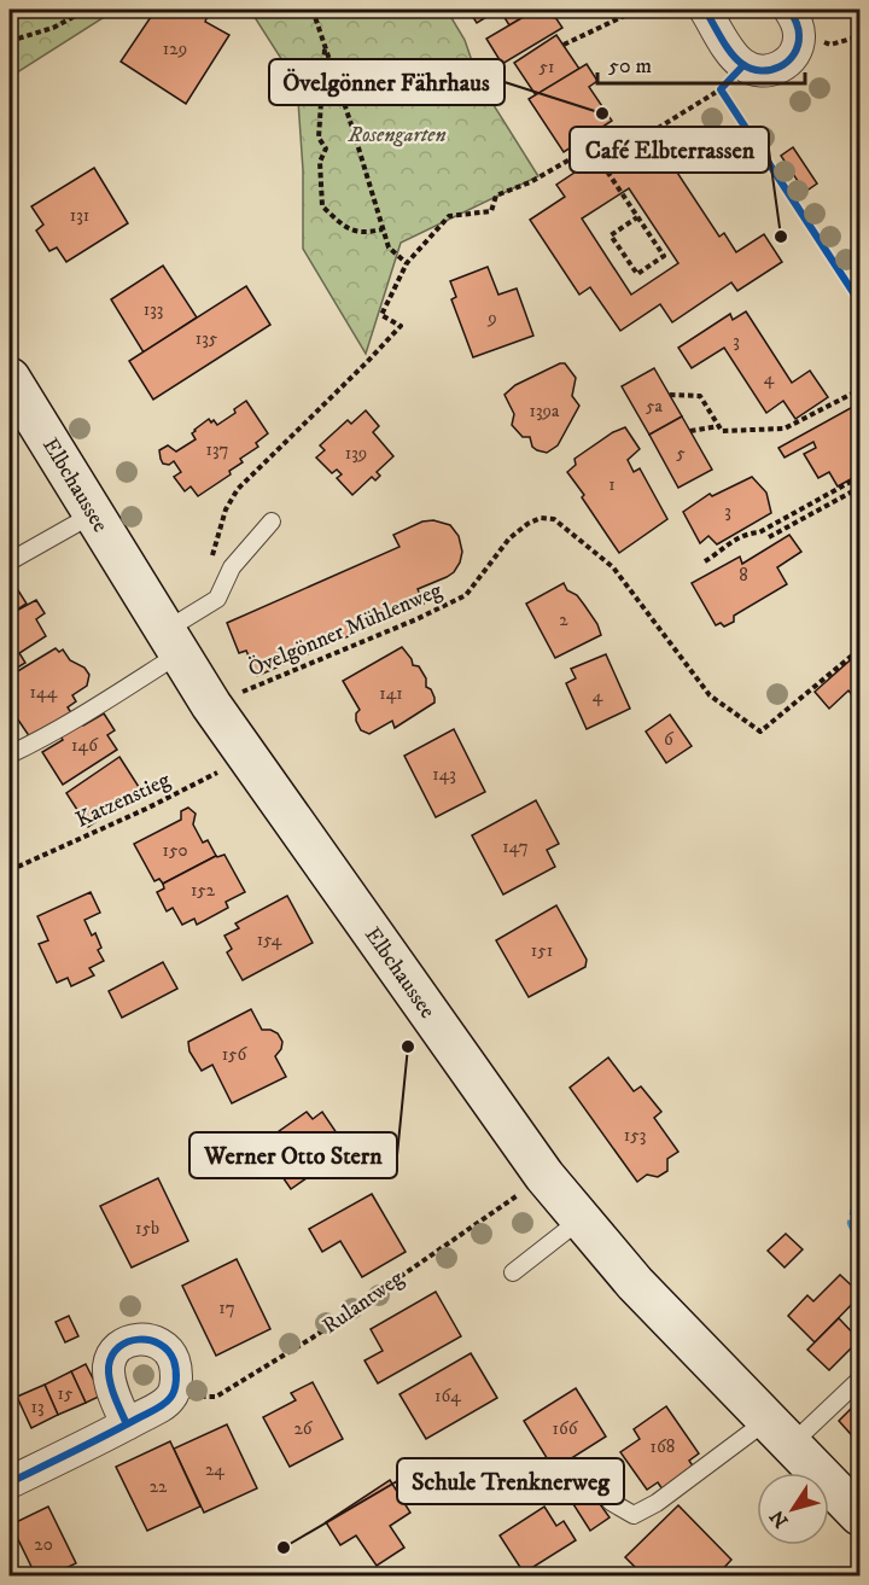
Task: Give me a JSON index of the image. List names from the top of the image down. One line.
{"streets":{"main road":["Elbchaussee"],"path":["Övelgönner Mühlenweg","Katzenstieg","Rulantweg"]},"crossings":[["Elbchaussee","Övelgönner Mühlenweg"],["Elbchaussee","Katzenstieg"],["Elbchaussee","Rulantweg"]],"parks":["Rosengarten"],"places":["Övelgönner Fährhaus","Café Elbterrassen","Werner Otto Stern","Schule Trenknerweg"],"house_numbers":["129","51","131","133","9","135","3","4","5a","139a","137","139","5","1","3","8","2","144","141","4","6","146","143","147","150","152","154","151","156","153","15b","17","15","164","13","26","166","168","24","22","20"],"scale_bar":"50 m","north":"bottom left"}
